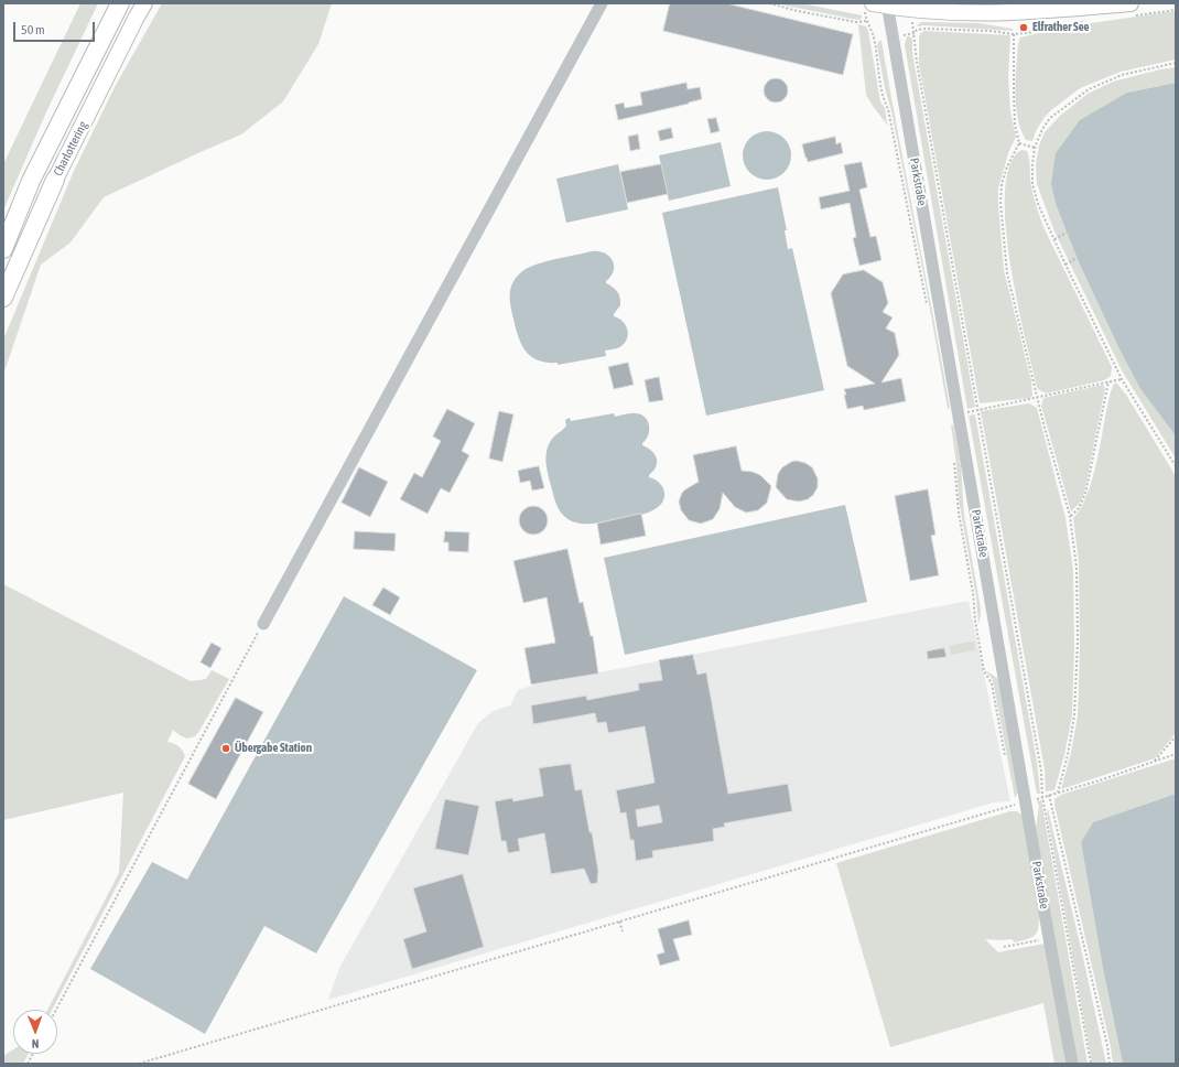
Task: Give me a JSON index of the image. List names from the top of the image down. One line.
{"streets":{"highway":["Charlottering"],"street":["Parkstraße"]},"places":["Elfrather See","Übergabe Station"],"scale_bar":"50 m","north":"bottom"}
